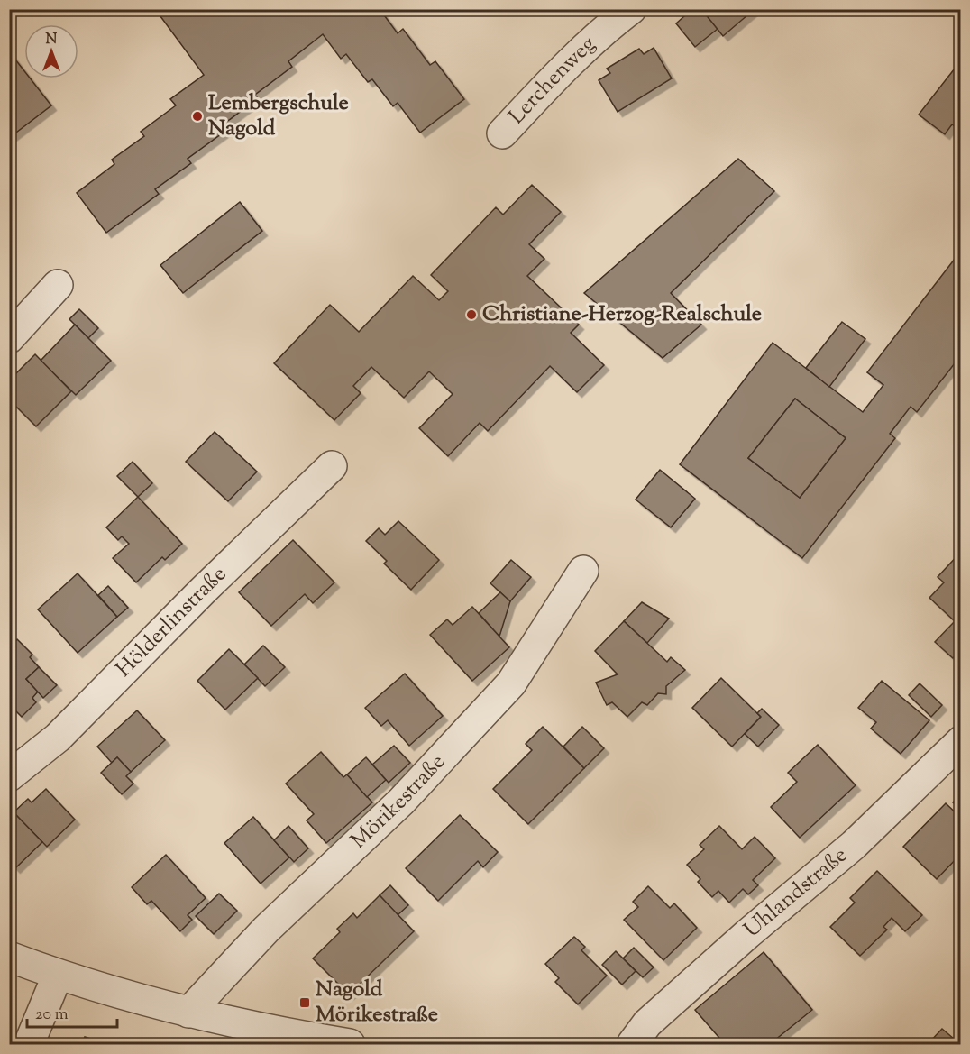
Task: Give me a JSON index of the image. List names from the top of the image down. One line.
{"streets":{"street":["Lerchenweg","Hölderlinstraße","Mörikestraße","Uhlandstraße"]},"places":{"other":["Lembergschule Nagold","Christiane-Herzog-Realschule"],"transit":["Nagold Mörikestraße"]},"scale_bar":"20 m","north":"top"}
